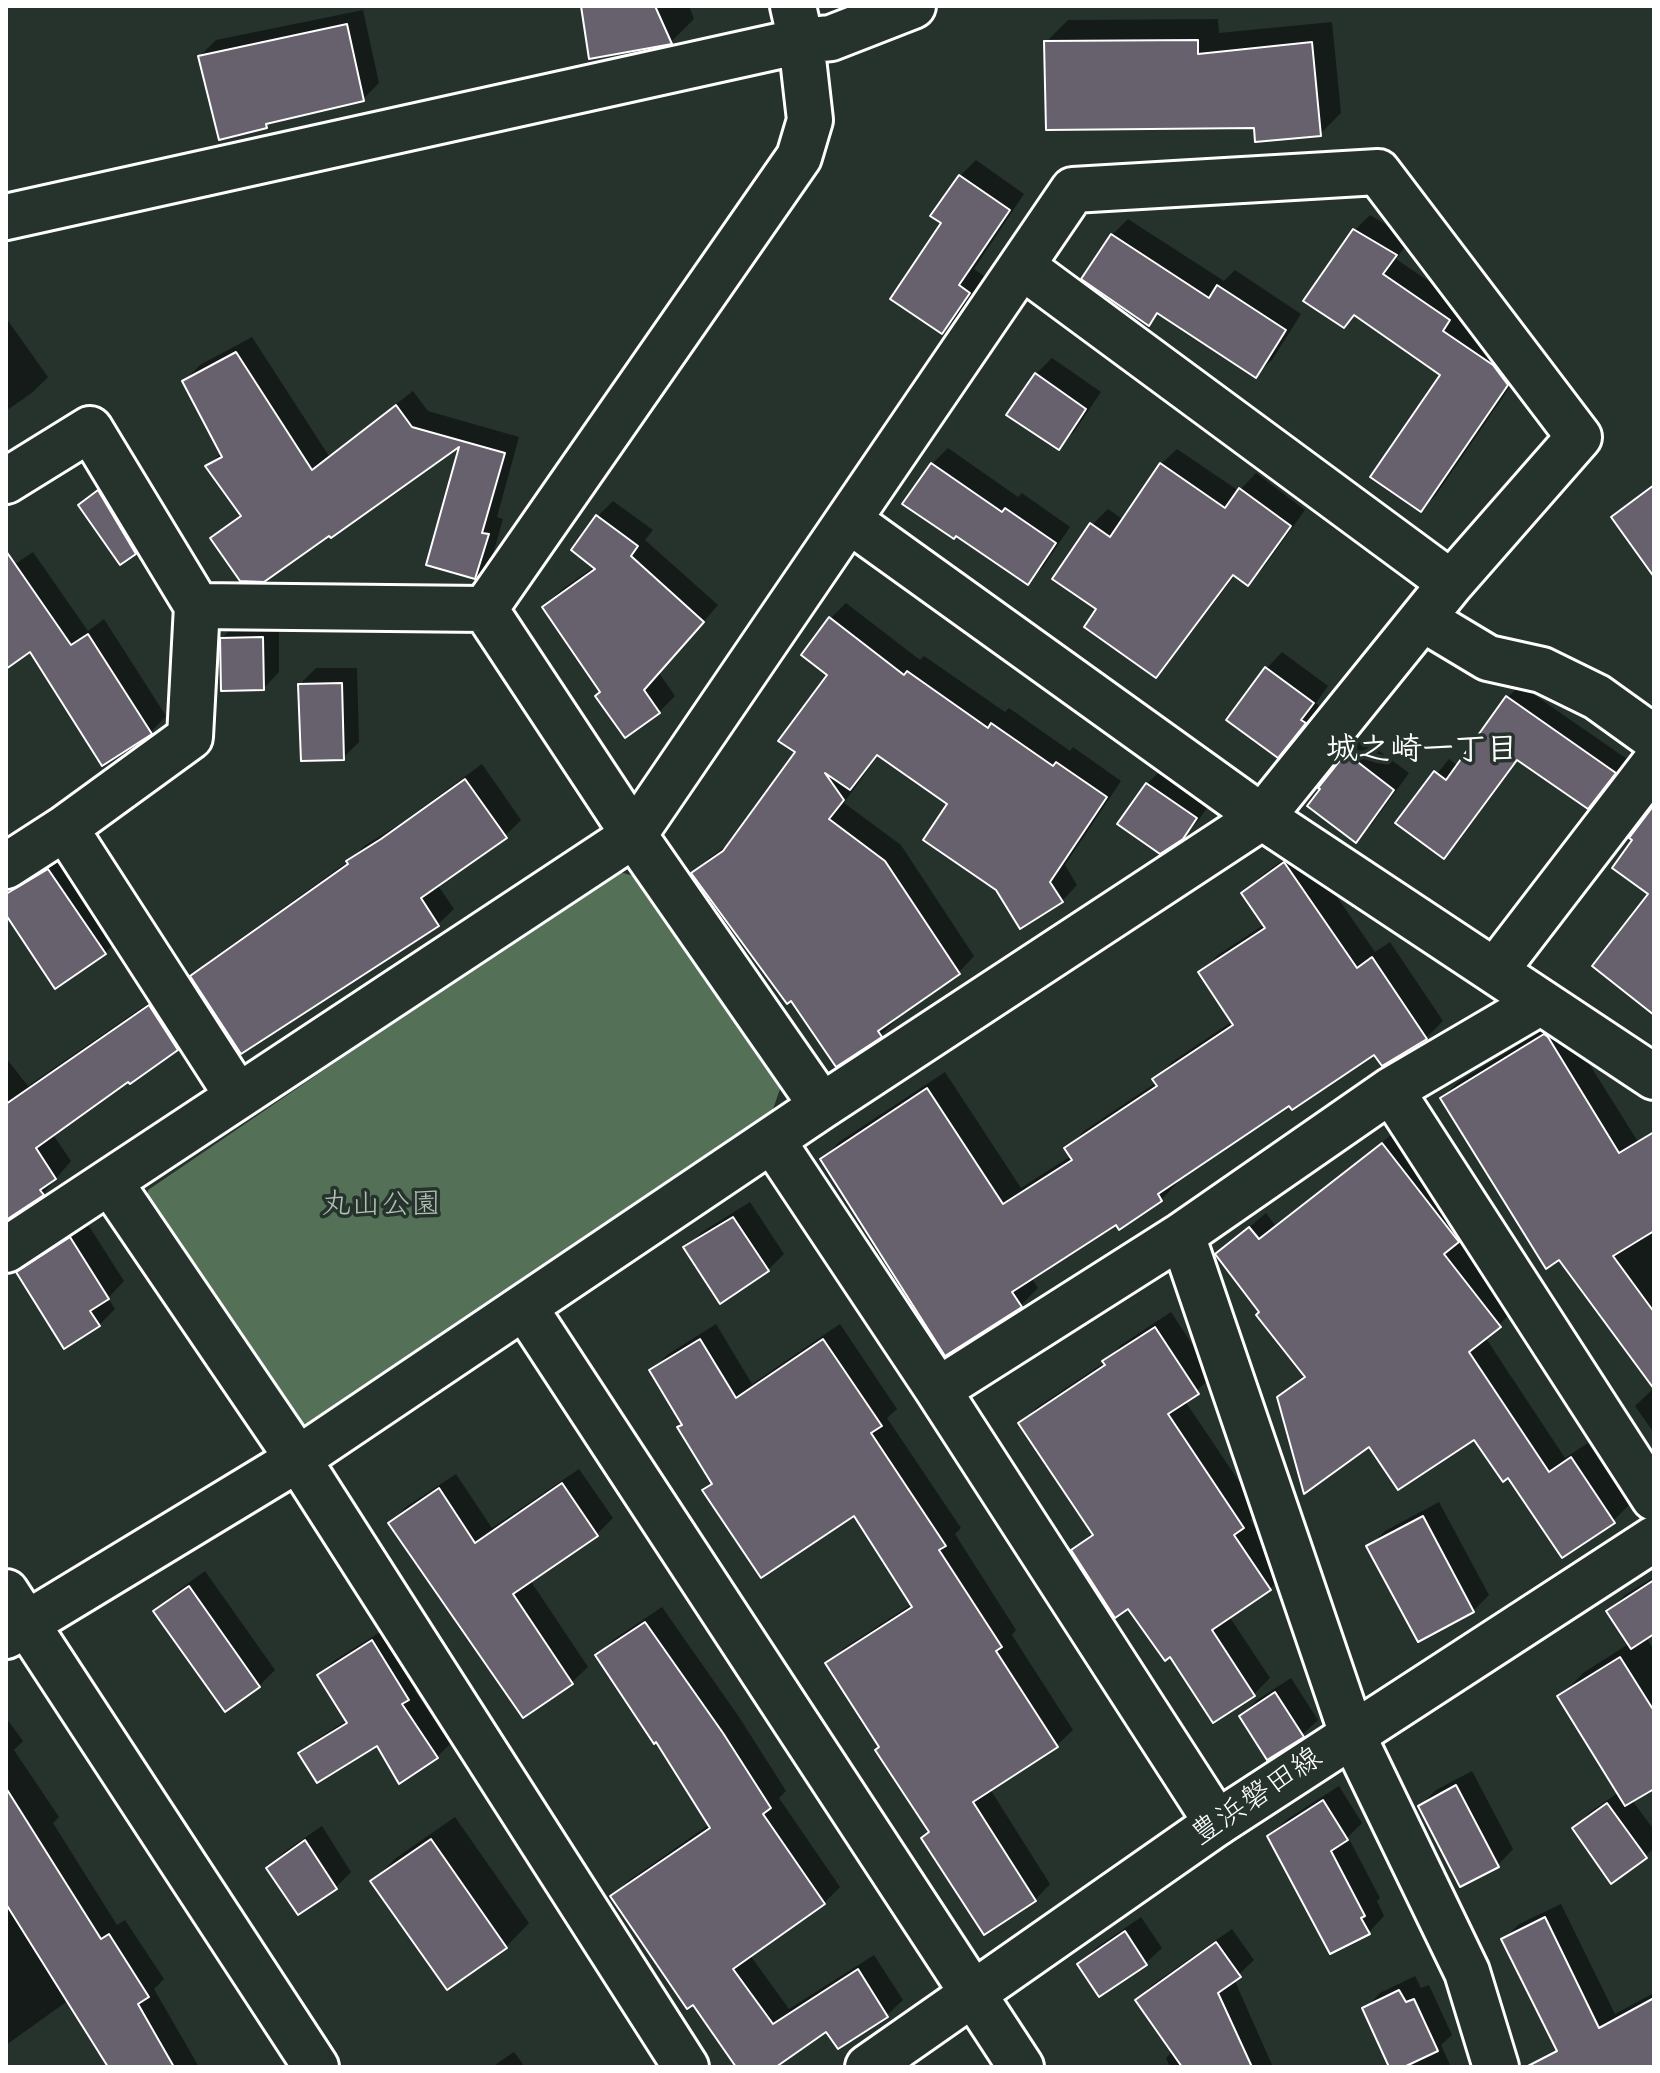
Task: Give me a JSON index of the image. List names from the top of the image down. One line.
{"streets":{"street":["豊浜磐田線"]},"districts":["城之崎一丁目"],"parks":["丸山公園"]}
